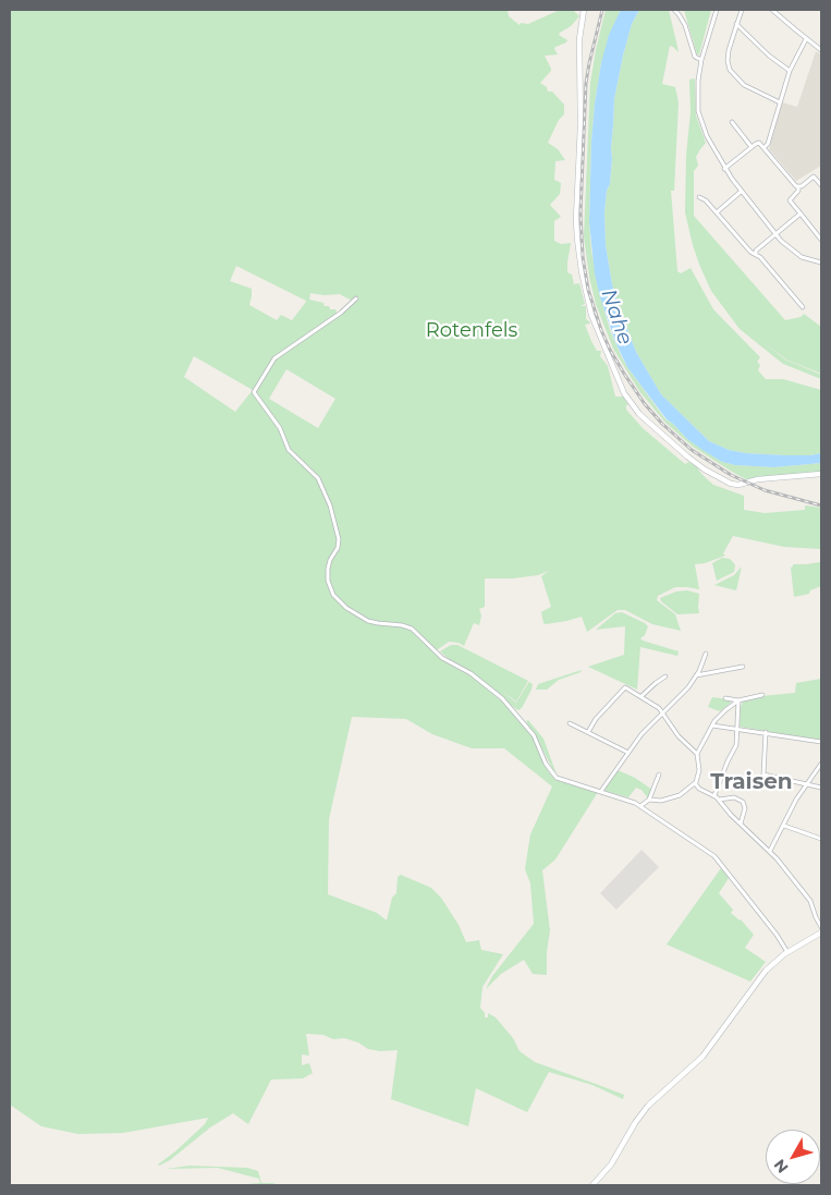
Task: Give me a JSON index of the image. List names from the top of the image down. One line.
{"districts":["Traisen"],"water":["Nahe"],"parks":["Rotenfels"],"north":"bottom left"}
